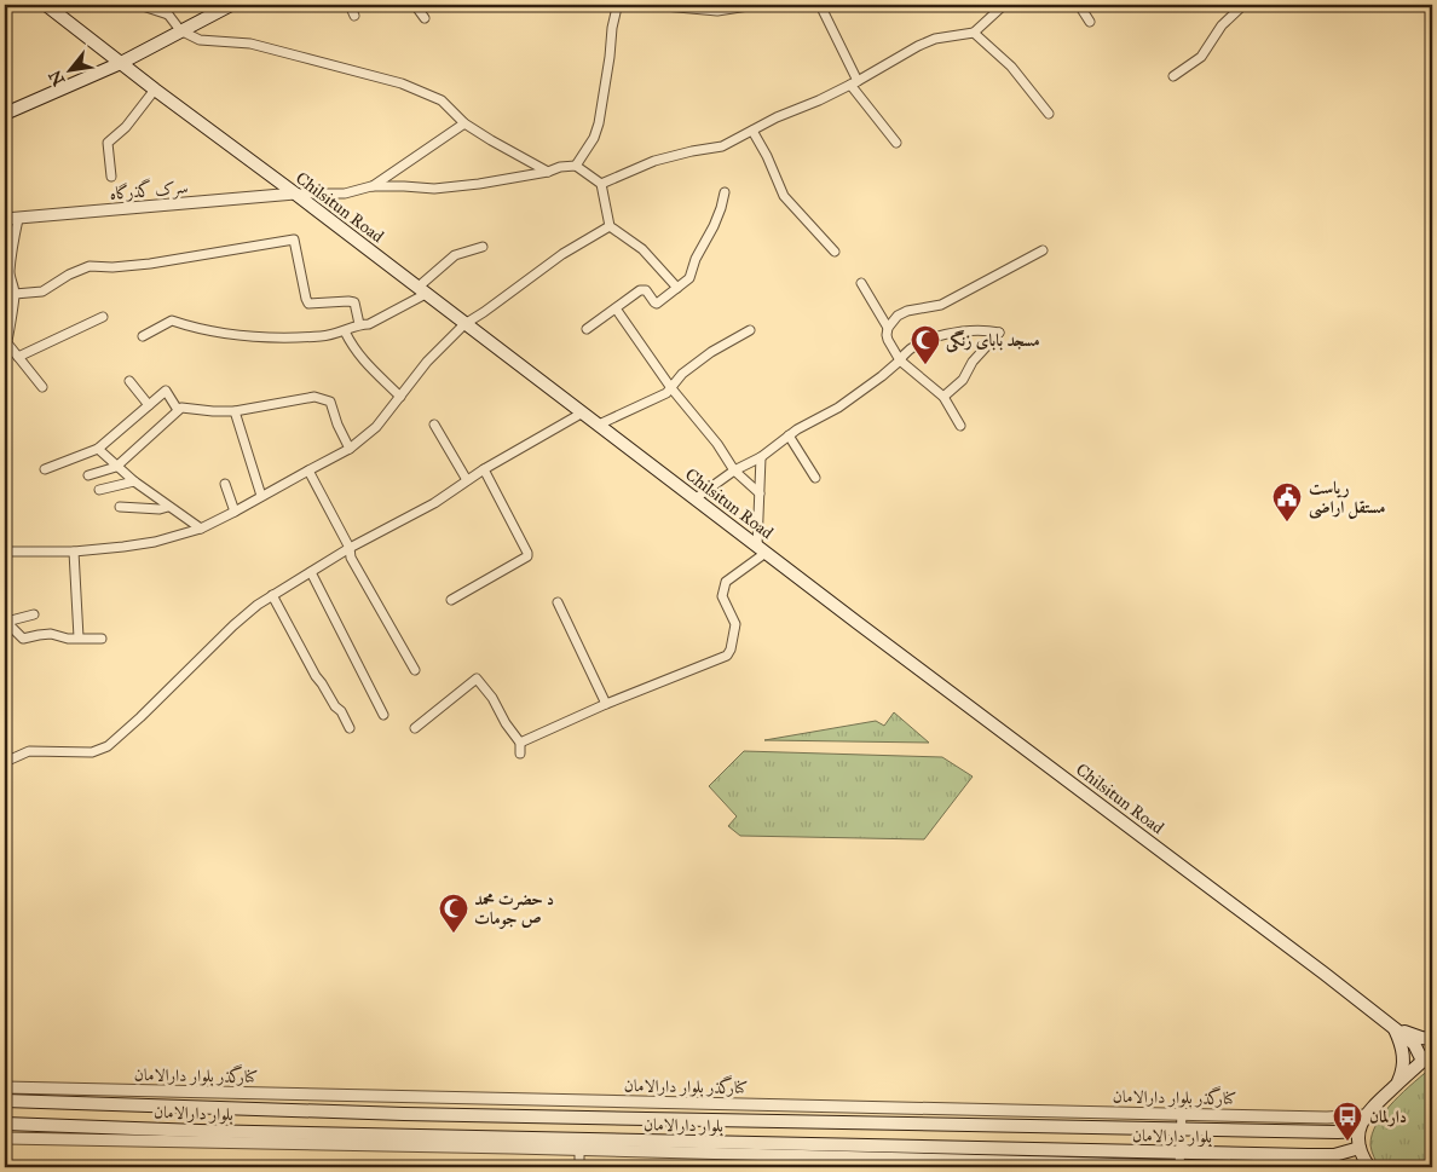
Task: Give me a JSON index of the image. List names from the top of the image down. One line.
{"streets":{"main road":["Chilsitun Road","بلوار دارالامان"],"street":["سرک گذرگاه","کنارگذر بلوار دارالامان"]},"crossings":[["سرک گذرگاه","Chilsitun Road"]],"places":{"mosque":["مسجد بابای زنگی","د حضرت محمد ص جومات"],"public building":["ریاست مستقل اراضی"],"bus stop":["دارلمان"]},"north":"bottom left"}
